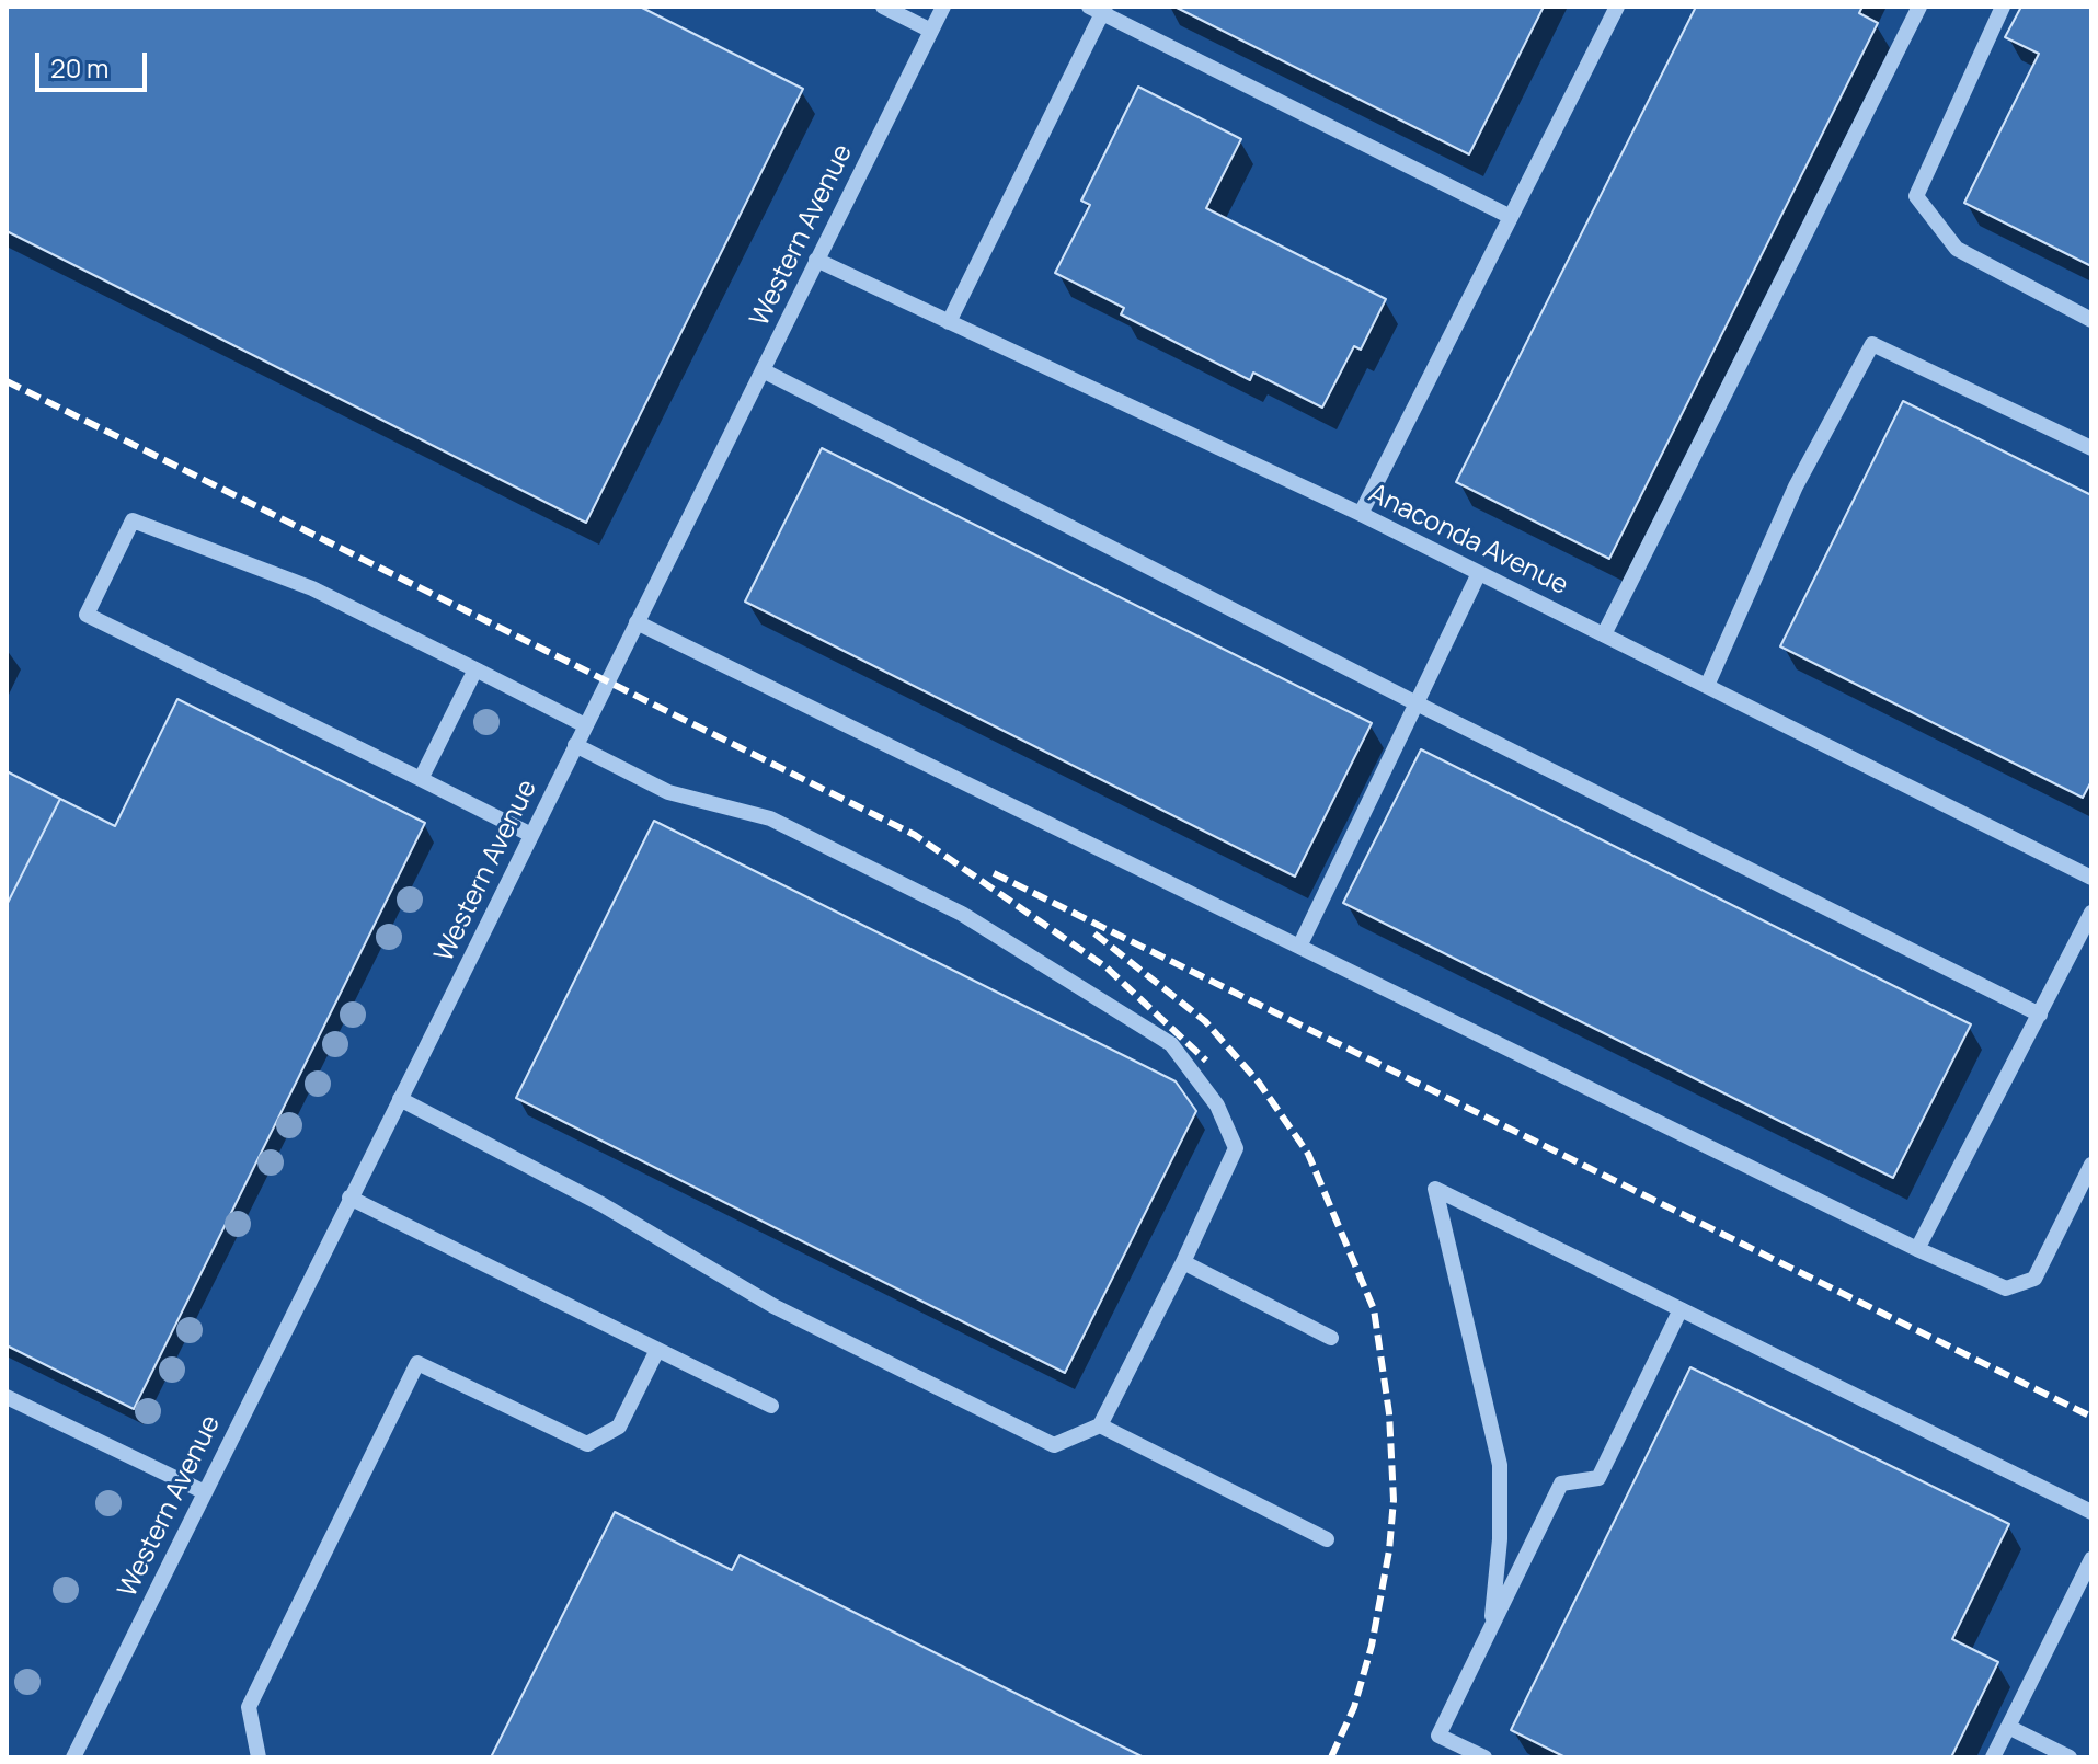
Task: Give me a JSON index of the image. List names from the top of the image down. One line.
{"streets":{"street":["Western Avenue","Anaconda Avenue"]},"crossings":[["Western Avenue","Anaconda Avenue"]],"scale_bar":"20 m"}
